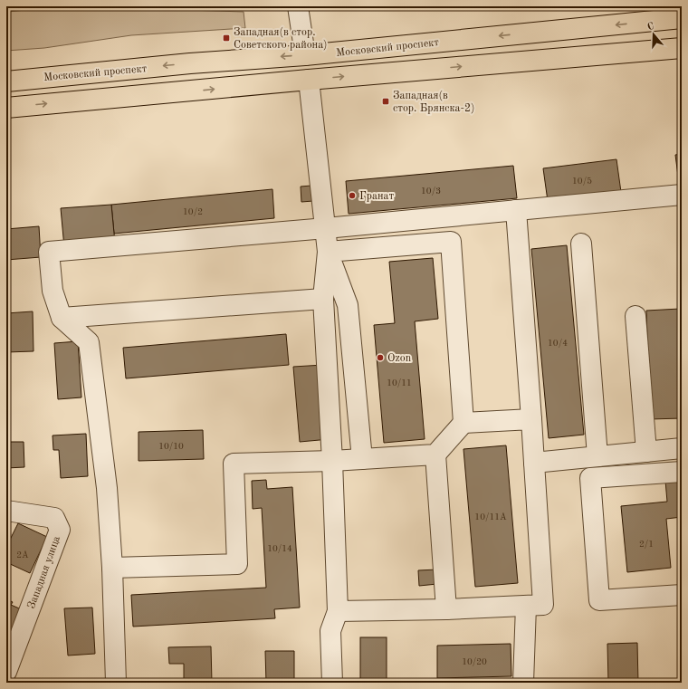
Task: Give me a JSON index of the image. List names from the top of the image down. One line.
{"streets":{"main road":["Московский проспект"],"street":["Западная улица"]},"places":{"transit":["Западная(в стор. Советского района)","Западная(в стор. Брянска-2)"],"other":["Гранат","Ozon"]},"house_numbers":["10/5","10/3","10/2","10/4","10/11","10/10","10/11А","2/1","10/14","2А","10/20"],"north":"top"}
